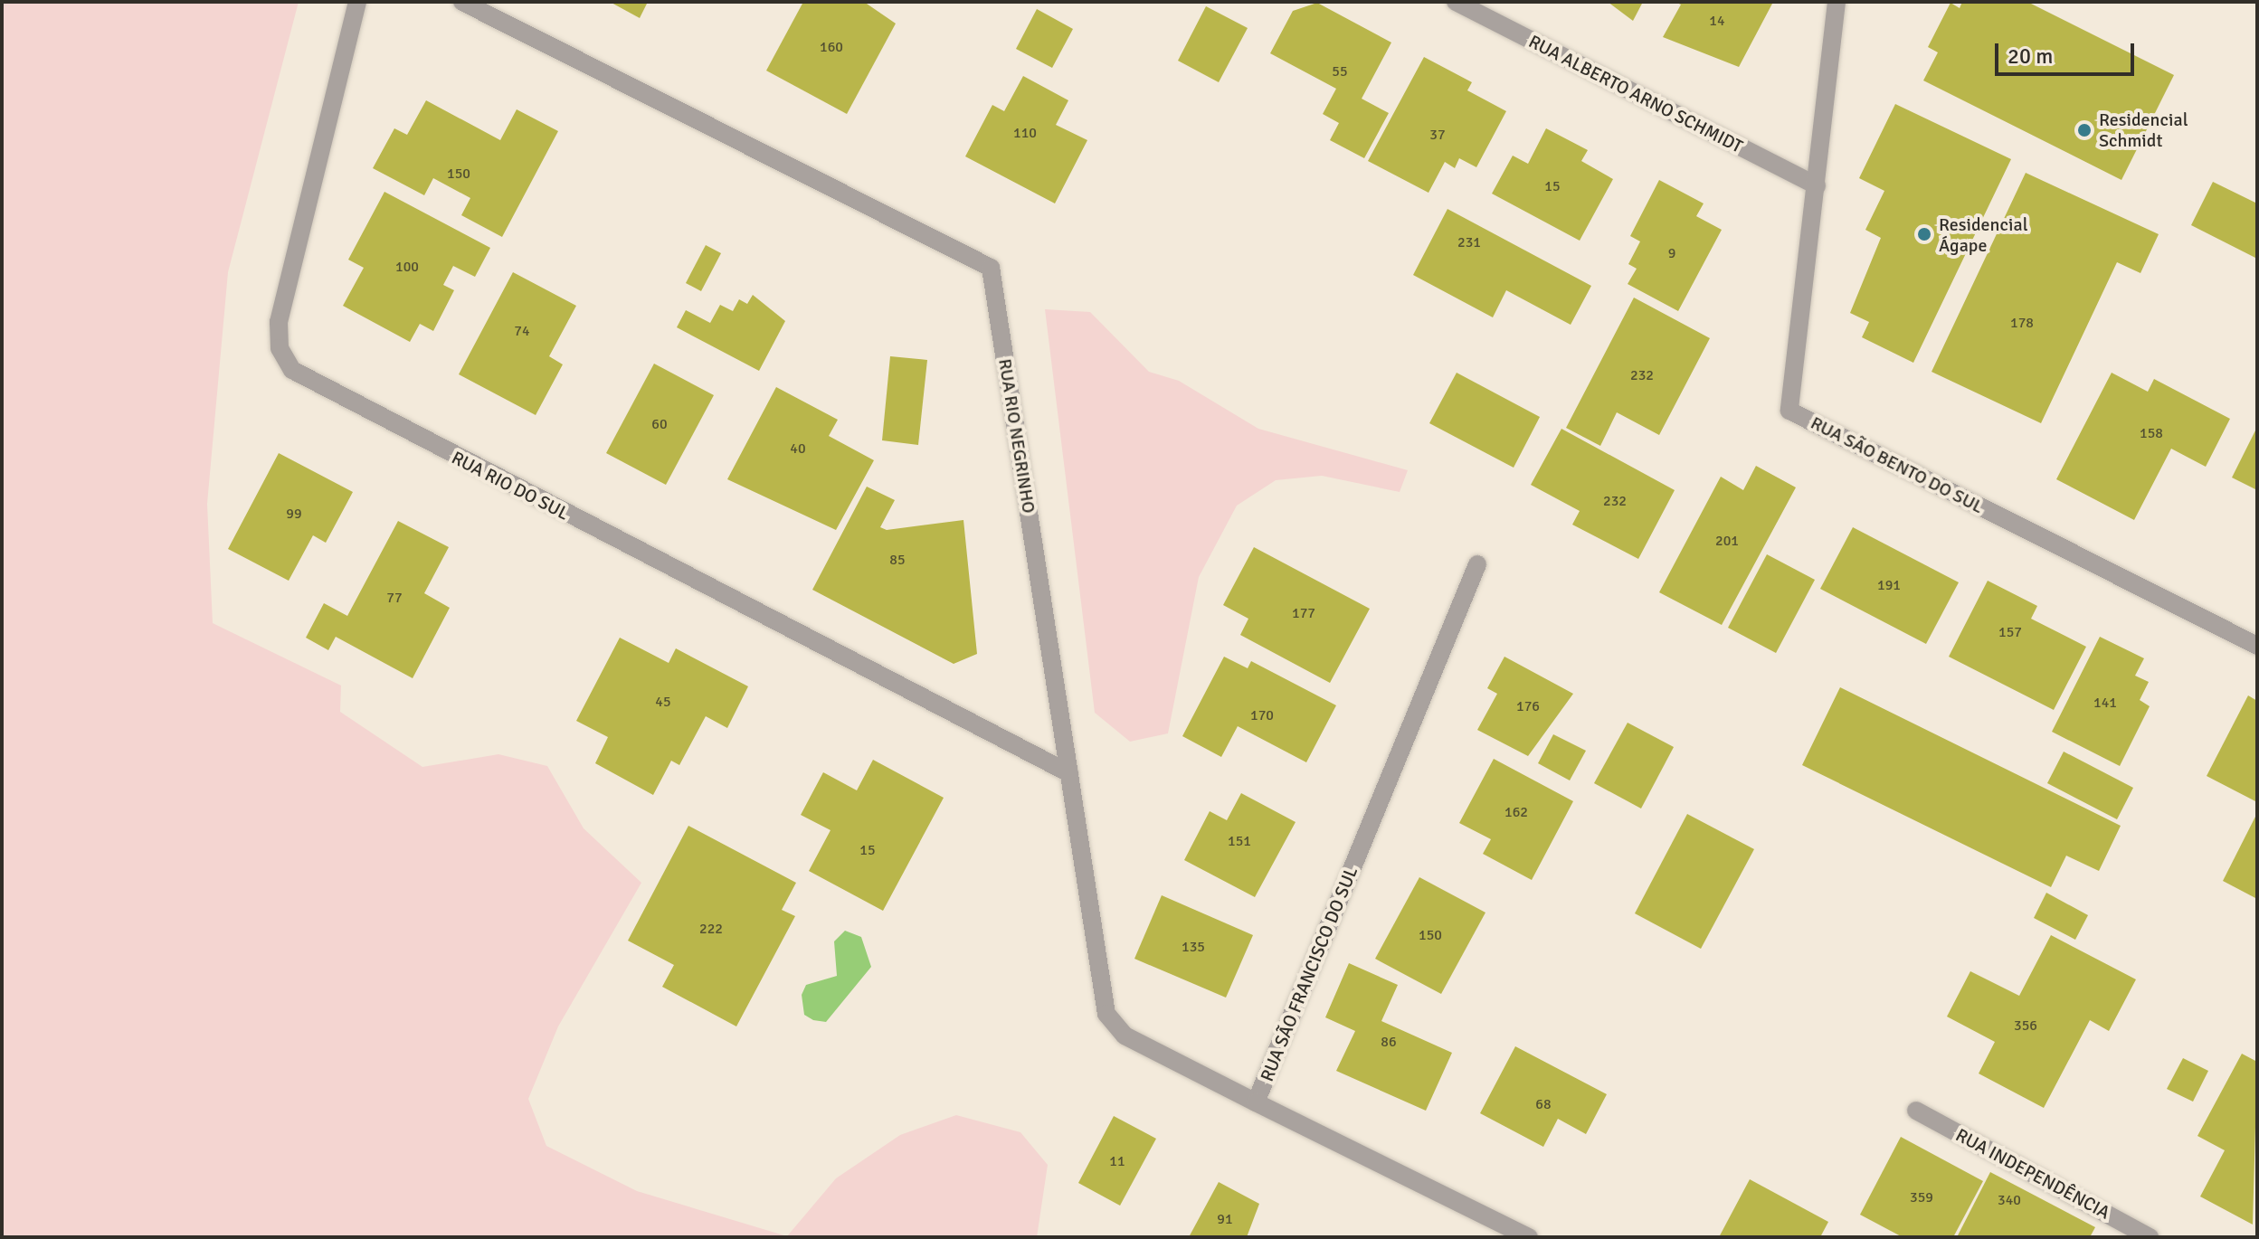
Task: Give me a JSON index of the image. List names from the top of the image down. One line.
{"streets":{"street":["RUA ALBERTO ARNO SCHMIDT","RUA RIO NEGRINHO","RUA SÃO BENTO DO SUL","RUA RIO DO SUL","RUA SÃO FRANCISCO DO SUL","RUA INDEPENDÊNCIA"]},"crossings":[["RUA ALBERTO ARNO SCHMIDT","RUA SÃO BENTO DO SUL"],["RUA RIO NEGRINHO","RUA RIO DO SUL"],["RUA RIO NEGRINHO","RUA SÃO FRANCISCO DO SUL"]],"places":["Residencial Schmidt","Residencial Ágape"],"house_numbers":["14","160","55","110","37","150","15","231","9","100","178","74","232","60","158","40","232","99","201","85","191","77","177","157","45","141","176","170","162","151","15","222","150","135","356","86","68","11","359","340","91"],"scale_bar":"20 m"}
